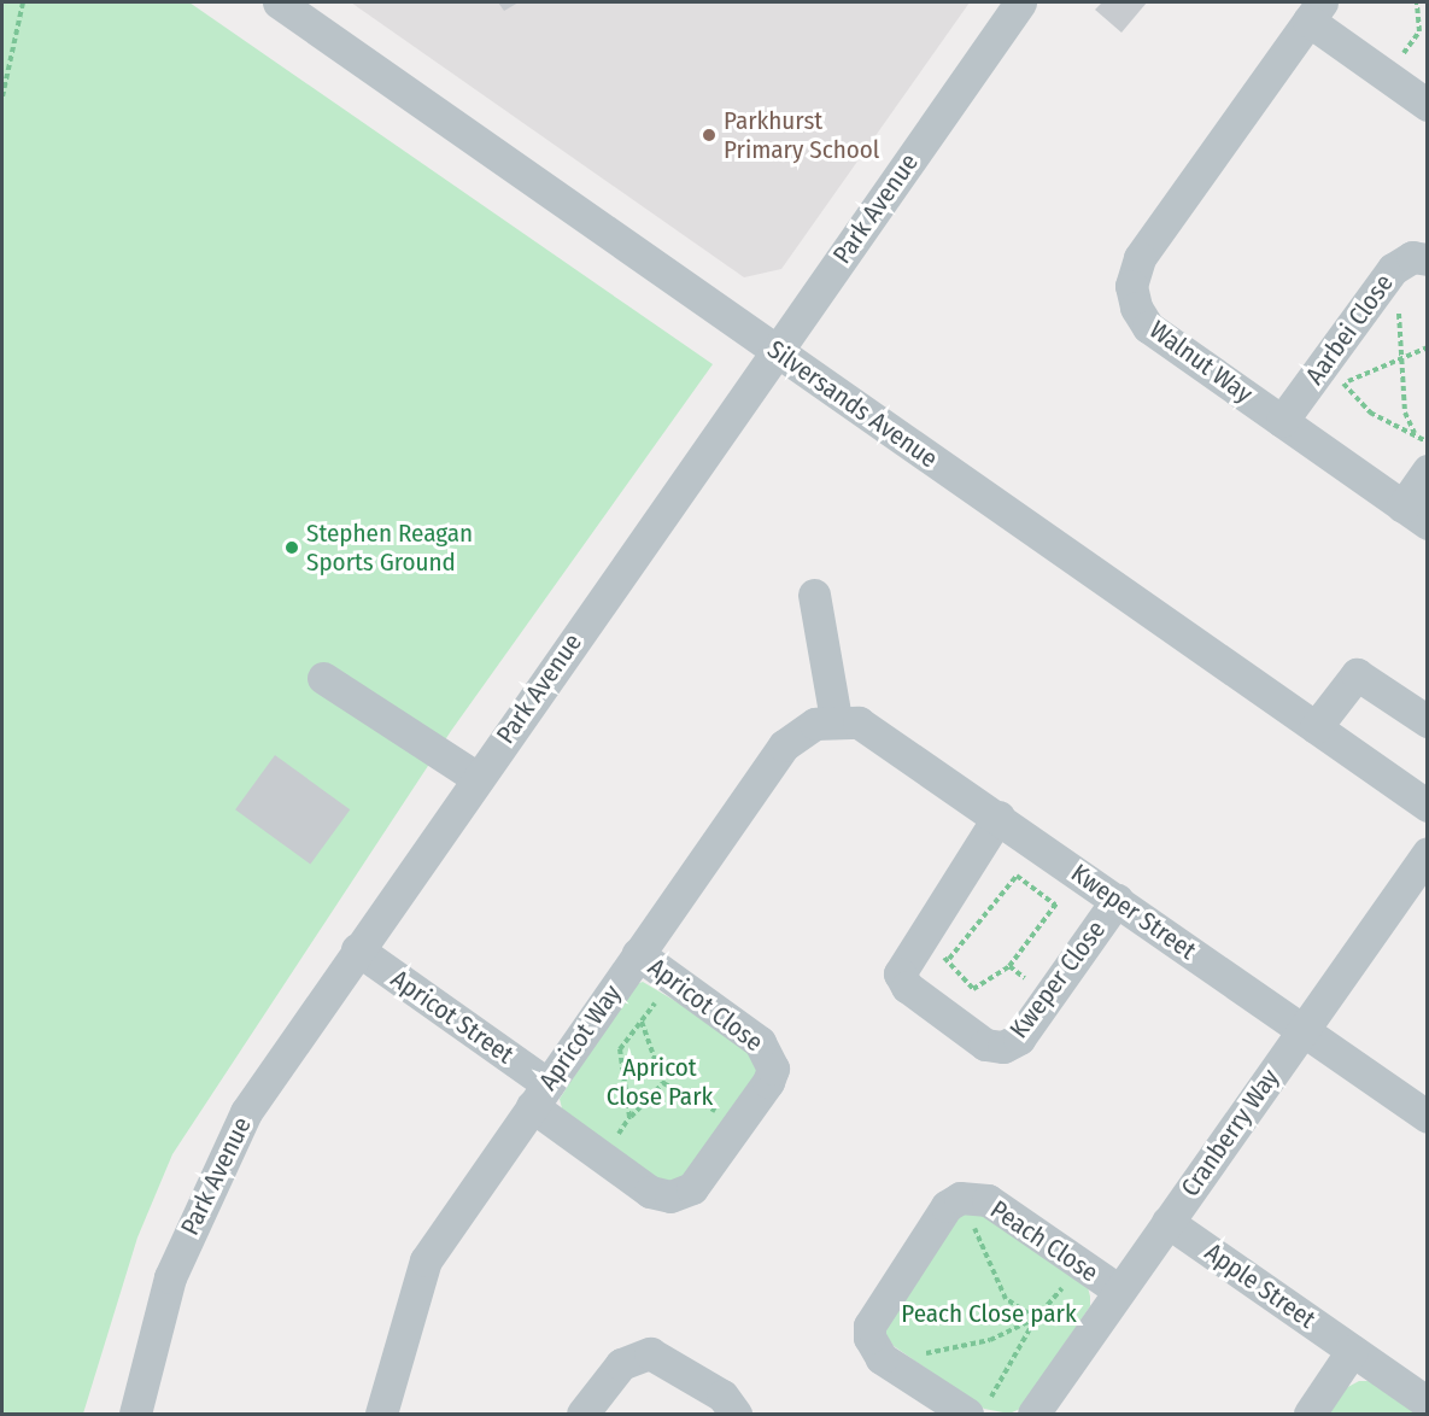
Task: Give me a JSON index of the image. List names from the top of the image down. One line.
{"streets":{"street":["Park Avenue","Aarbei Close","Walnut Way","Silversands Avenue","Kweper Street","Kweper Close","Apricot Close","Apricot Street","Apricot Way","Cranberry Way","Peach Close","Apple Street"]},"crossings":[["Park Avenue","Silversands Avenue"],["Park Avenue","Apricot Street"],["Aarbei Close","Walnut Way"],["Kweper Street","Kweper Close"],["Kweper Street","Apricot Way"],["Kweper Street","Cranberry Way"],["Apricot Close","Apricot Street"],["Apricot Close","Apricot Way"],["Apricot Street","Apricot Way"],["Cranberry Way","Peach Close"],["Cranberry Way","Apple Street"]],"parks":["Apricot Close Park","Peach Close park"],"places":["Parkhurst Primary School","Stephen Reagan Sports Ground"]}
